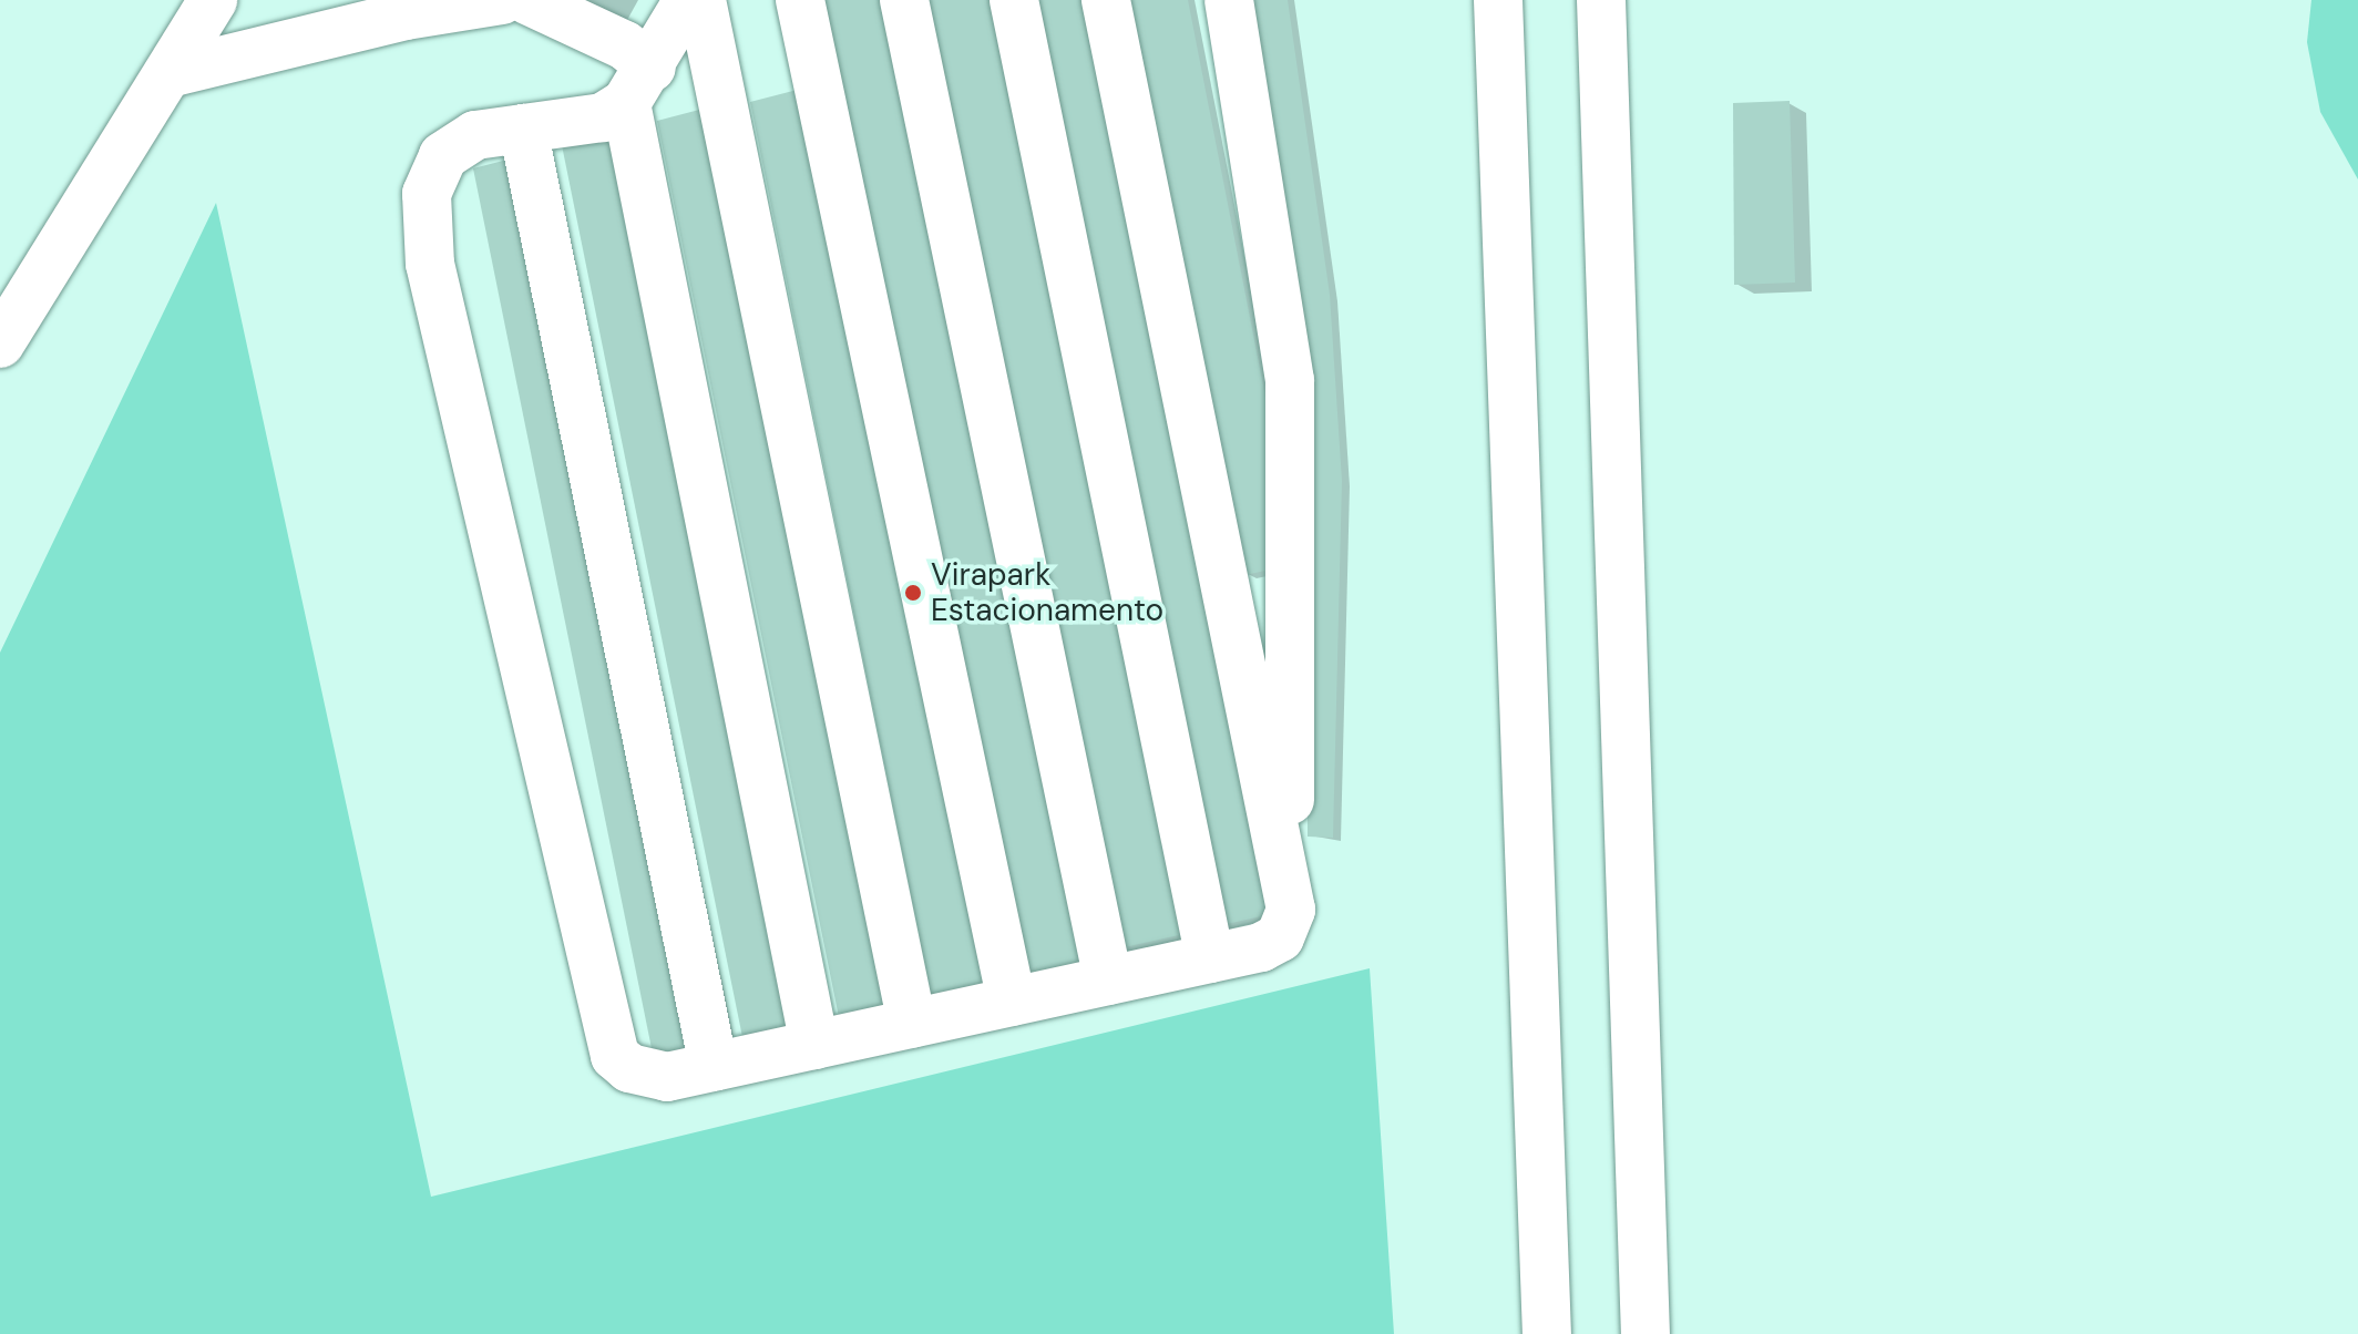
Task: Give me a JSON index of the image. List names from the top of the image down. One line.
{"places":["Virapark Estacionamento"]}
